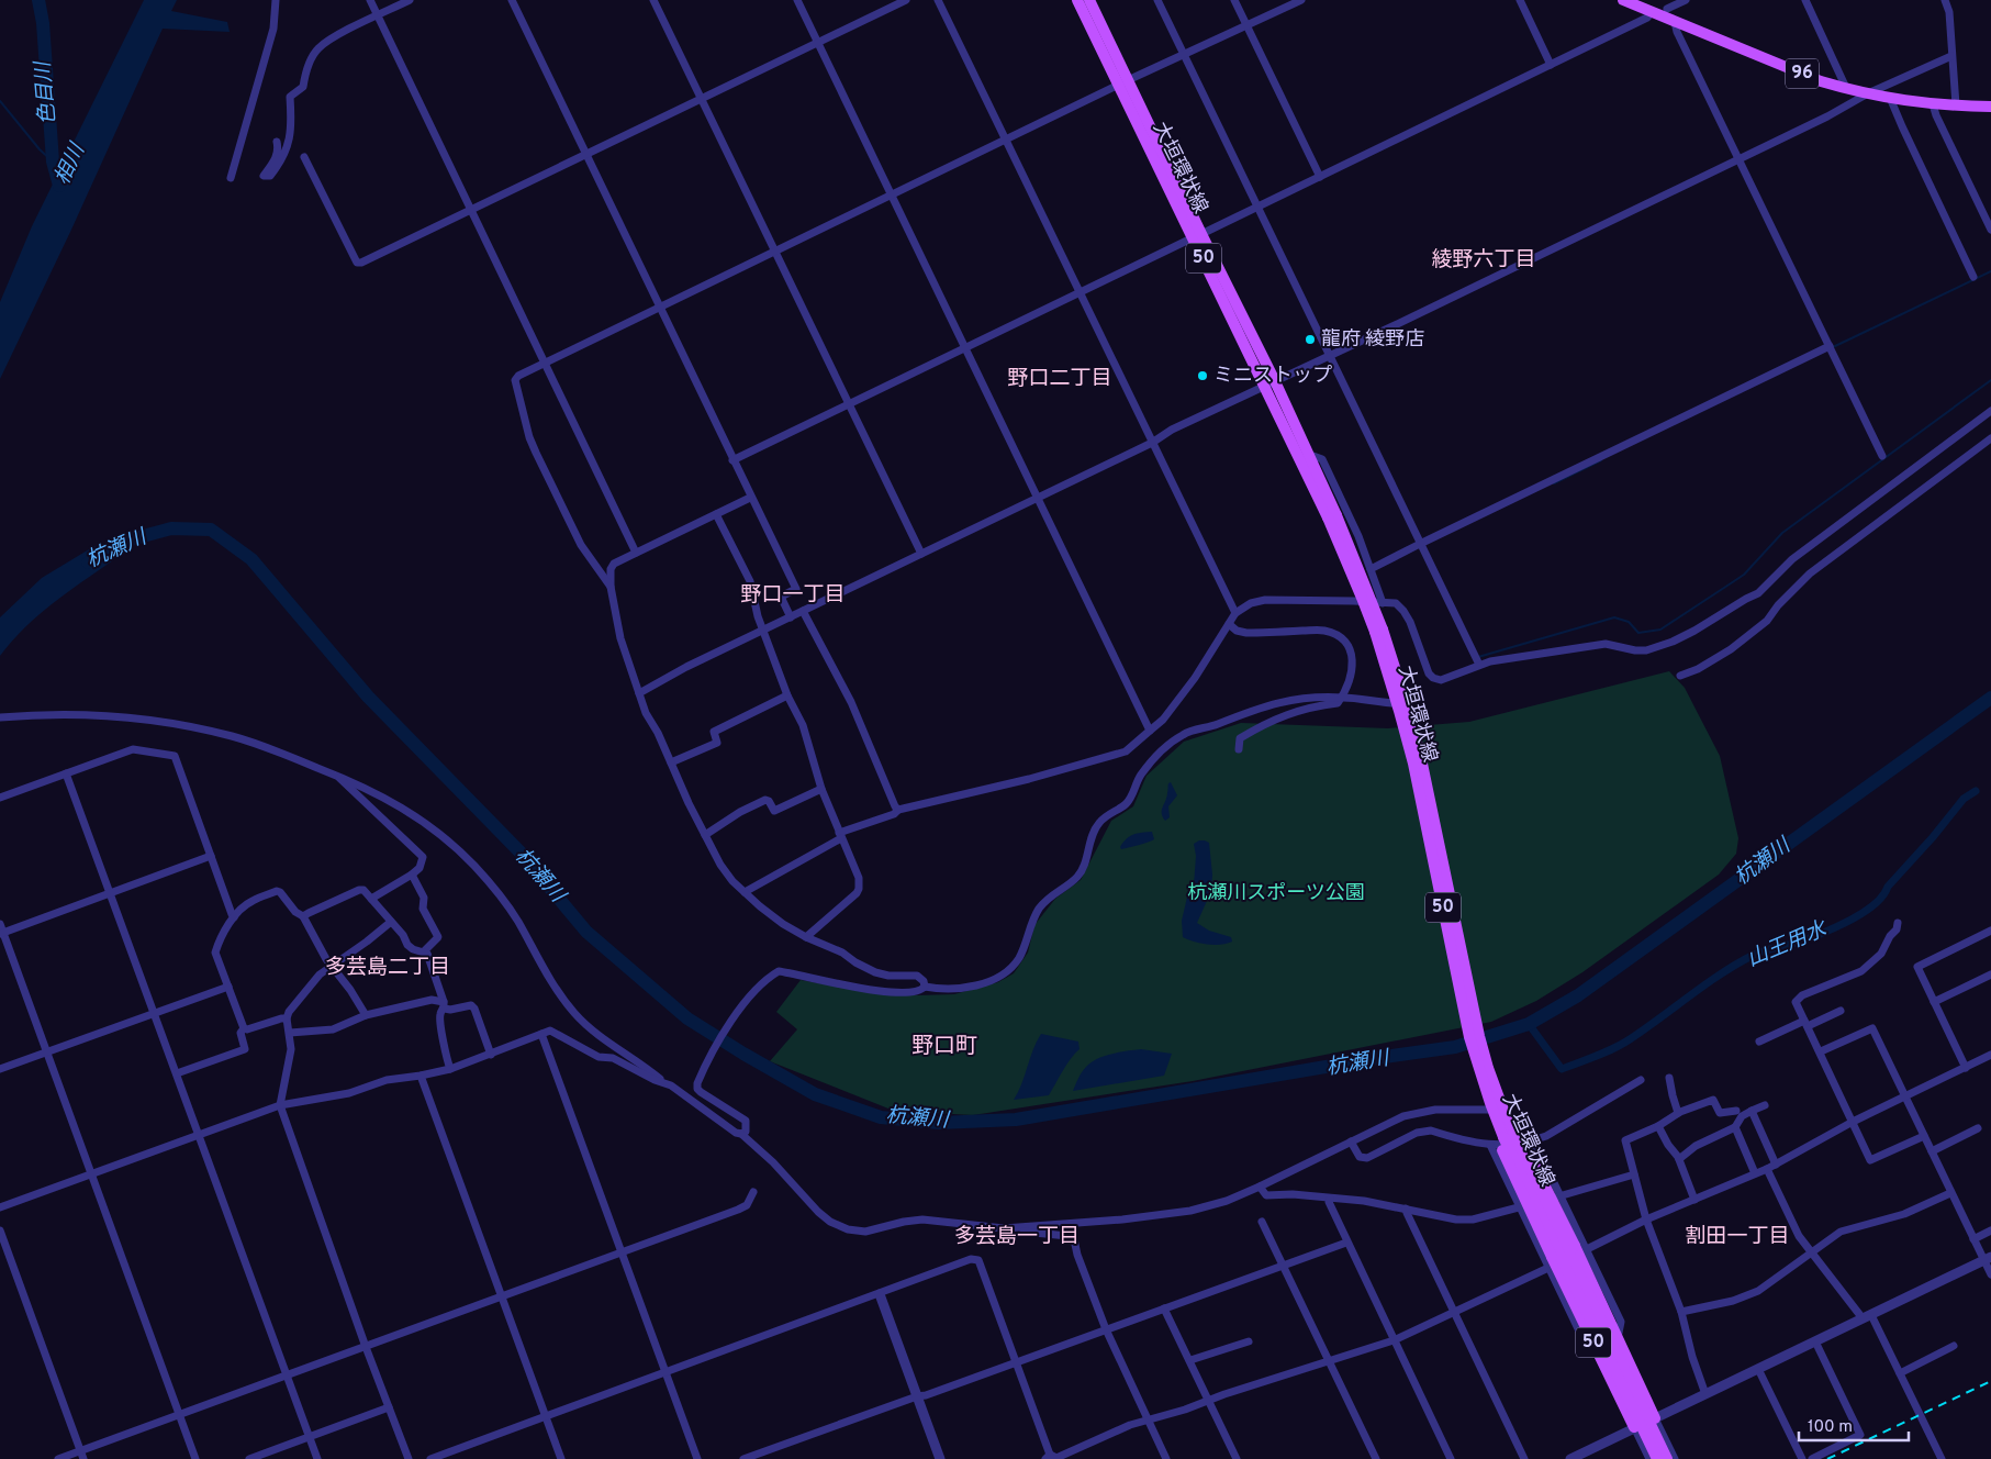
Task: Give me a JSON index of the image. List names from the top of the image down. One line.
{"streets":{"main road":["96","大垣環状線","50"]},"crossings":[["大垣環状線","50"]],"districts":["綾野六丁目","野口二丁目","野口一丁目","多芸島二丁目","野口町","多芸島一丁目","割田一丁目"],"water":["色目川","相川","杭瀬川","山王用水"],"parks":["杭瀬川スポーツ公園"],"places":["龍府 綾野店","ミニストップ"],"scale_bar":"100 m"}
